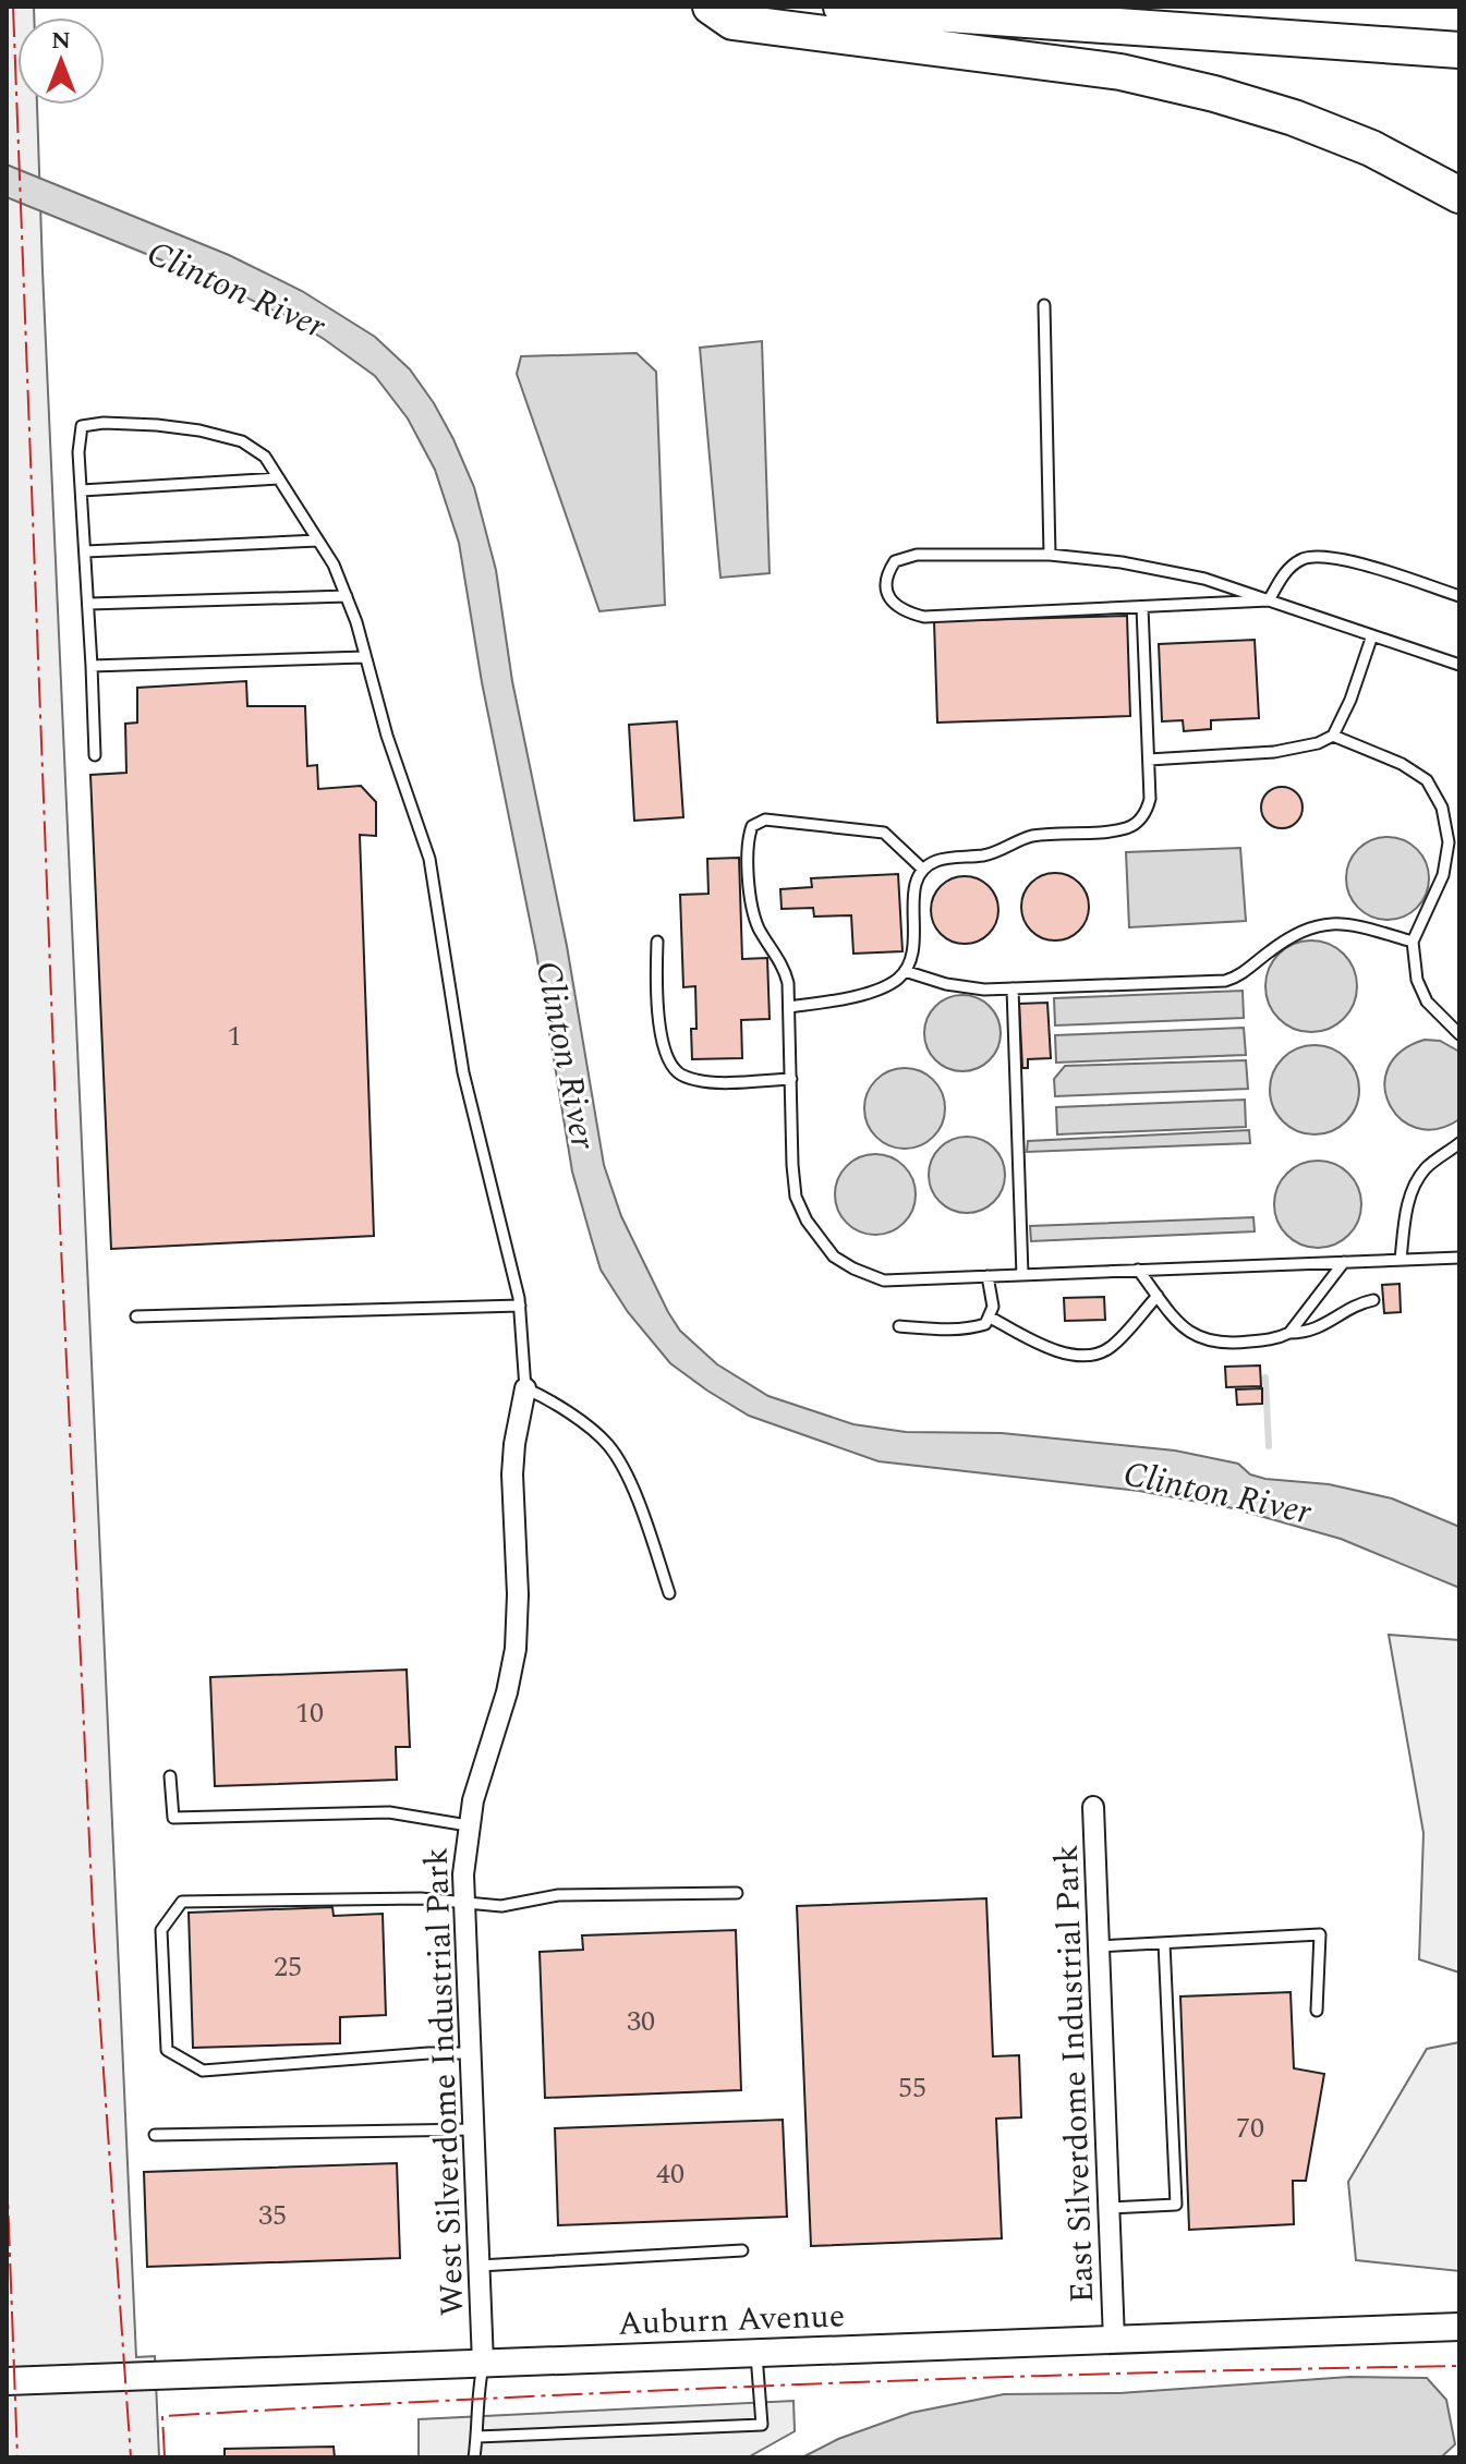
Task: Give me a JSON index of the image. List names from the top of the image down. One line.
{"streets":{"main road":["Auburn Avenue"],"street":["East Silverdome Industrial Park","West Silverdome Industrial Park"]},"crossings":[["East Silverdome Industrial Park","Auburn Avenue"],["West Silverdome Industrial Park","Auburn Avenue"]],"water":["Clinton River"],"house_numbers":["1","10","25","30","55","70","40","35"],"north":"top"}
